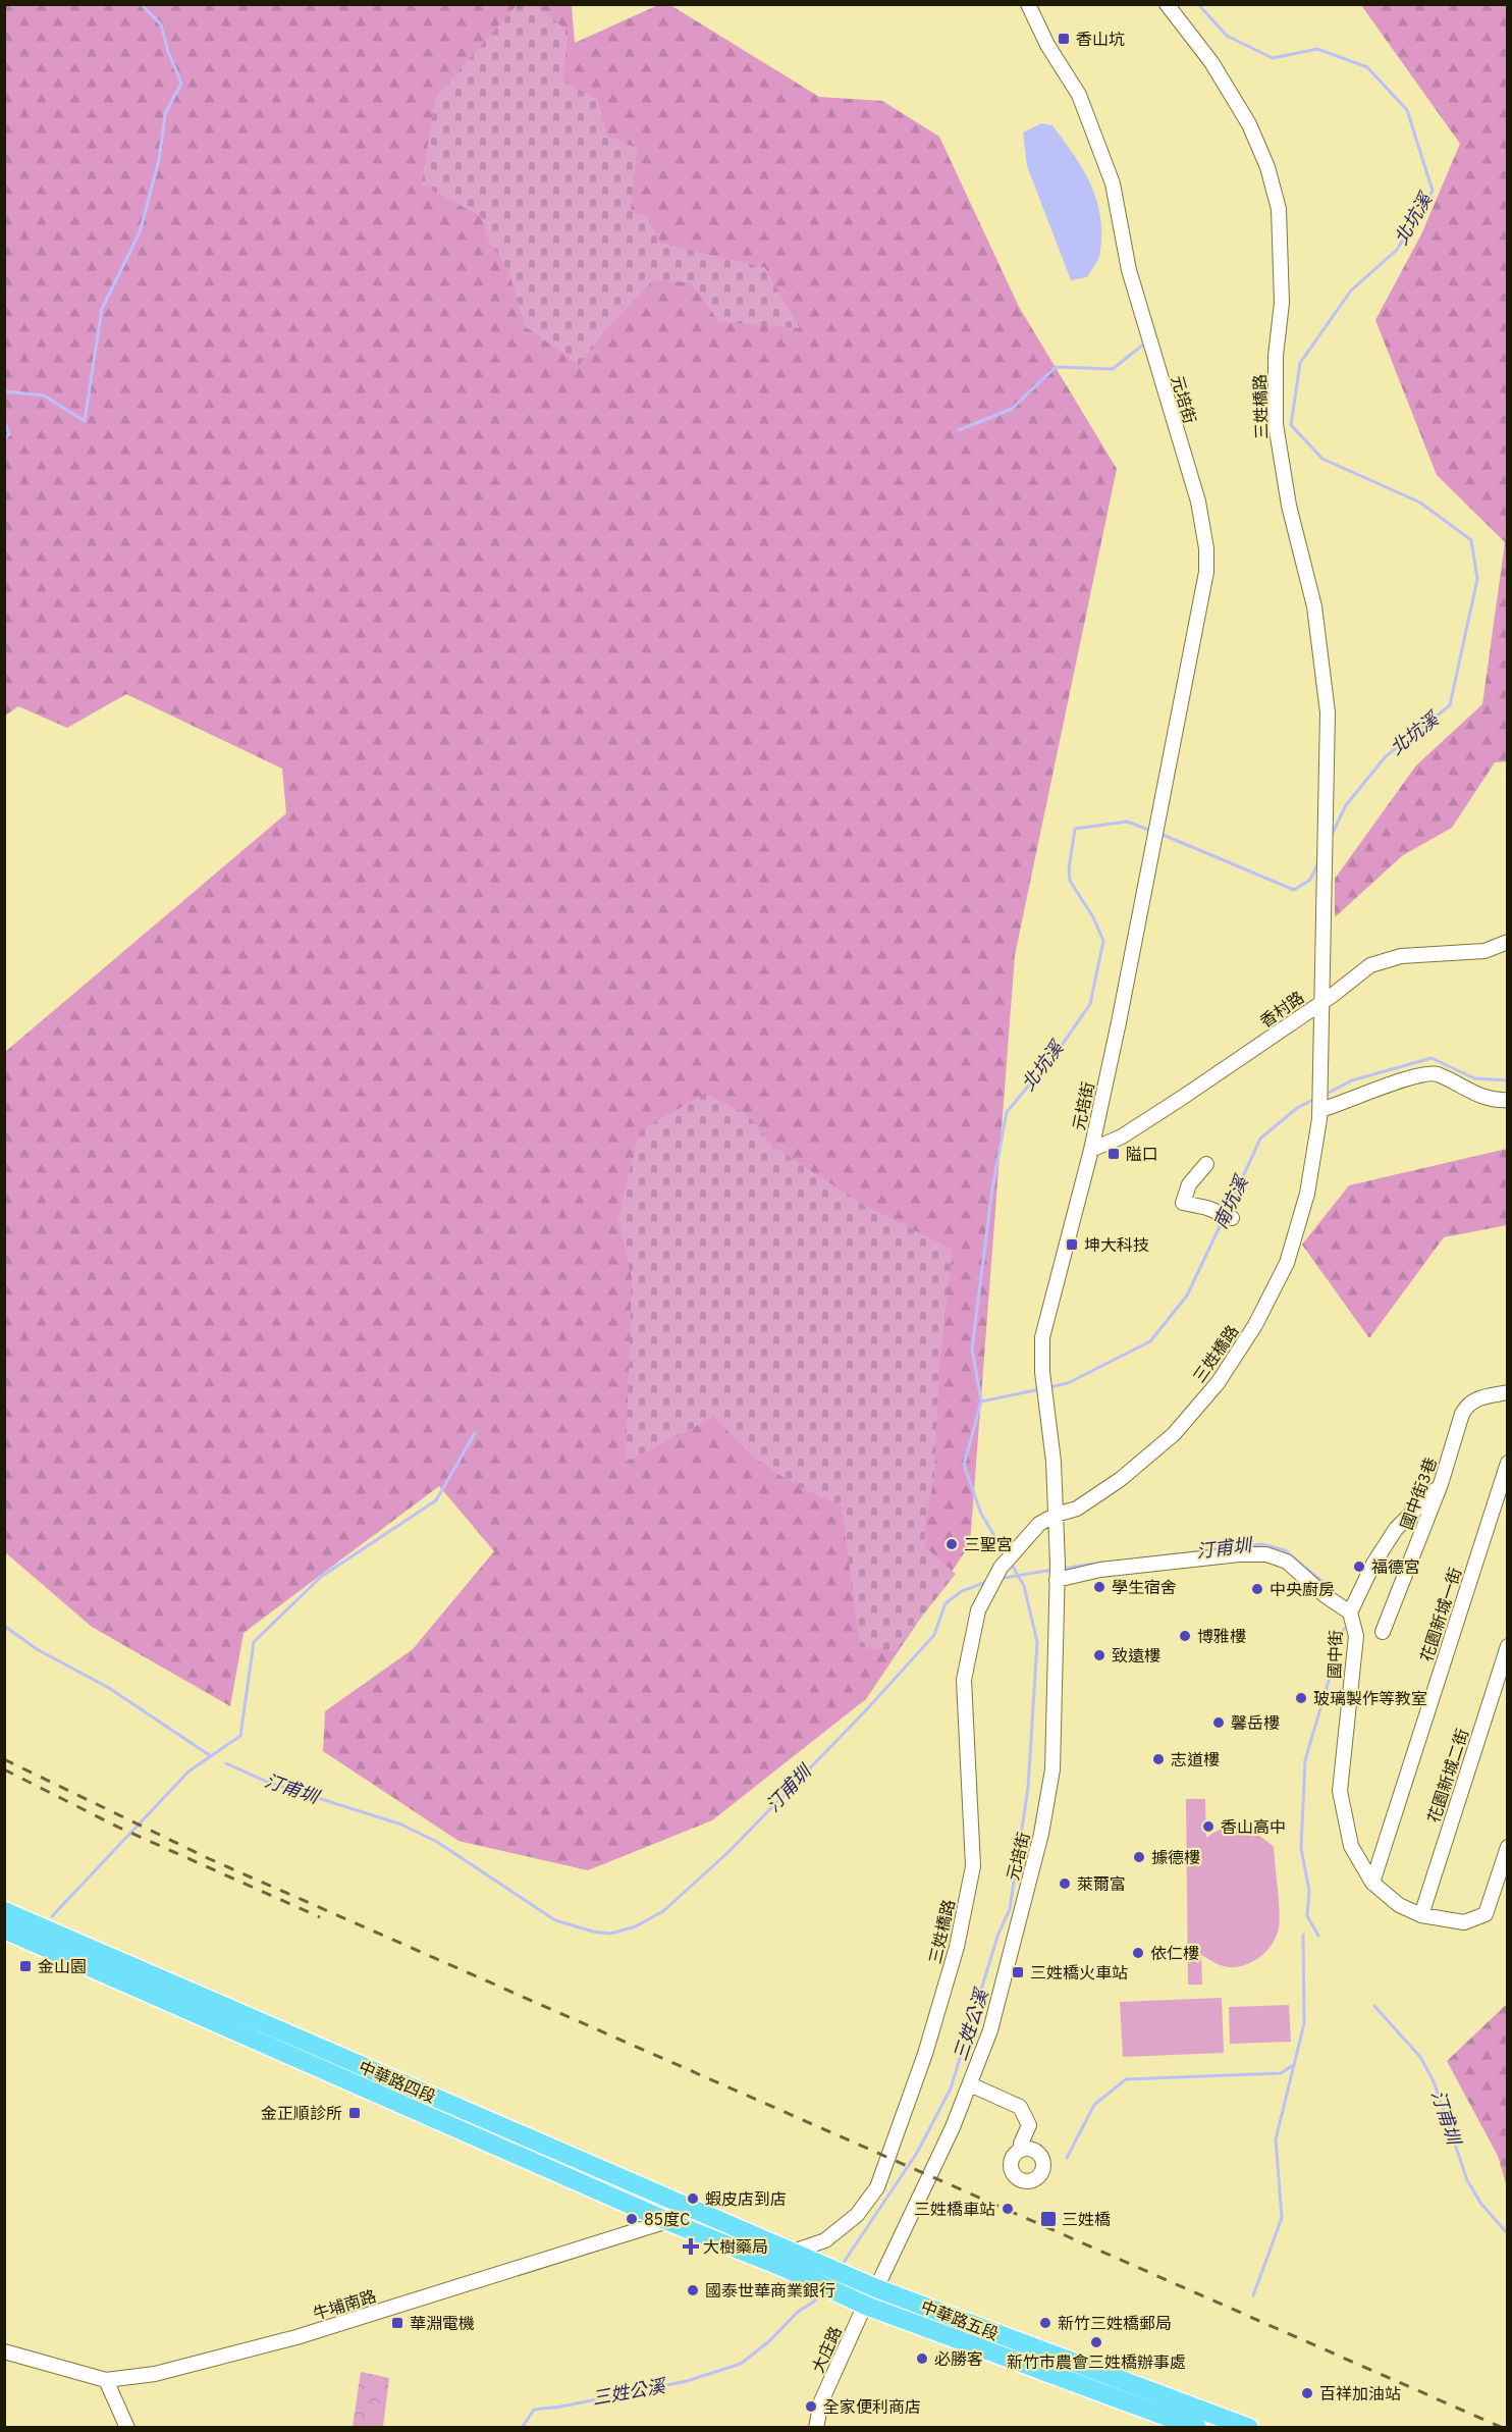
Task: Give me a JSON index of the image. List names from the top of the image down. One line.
{"streets":{"main road":["中華路四段","中華路五段"],"street":["元培街","三姓橋路","香村路","國中街3巷","花園新城一街","國中街","花園新城二街","牛埔南路","大庄路"]},"crossings":[["元培街","三姓橋路"],["元培街","香村路"],["元培街","國中街"],["元培街","中華路五段"],["元培街","大庄路"],["三姓橋路","香村路"],["三姓橋路","中華路四段"],["花園新城一街","國中街"],["國中街","花園新城二街"],["中華路四段","牛埔南路"],["中華路五段","大庄路"]],"water":["北坑溪","南坑溪","汀甫圳","三姓公溪"],"places":{"transit":["香山坑","隘口","坤大科技","金山園","三姓橋火車站","金正順診所","三姓橋","華淵電機"],"other":["三聖宮","福德宮","學生宿舍","中央廚房","博雅樓","致遠樓","玻璃製作等教室","馨岳樓","志道樓","香山高中","據德樓","萊爾富","依仁樓","蝦皮店到店","三姓橋車站","85度C","國泰世華商業銀行","新竹三姓橋郵局","新竹市農會三姓橋辦事處","必勝客","百祥加油站","全家便利商店"],"health":["大樹藥局"]}}
